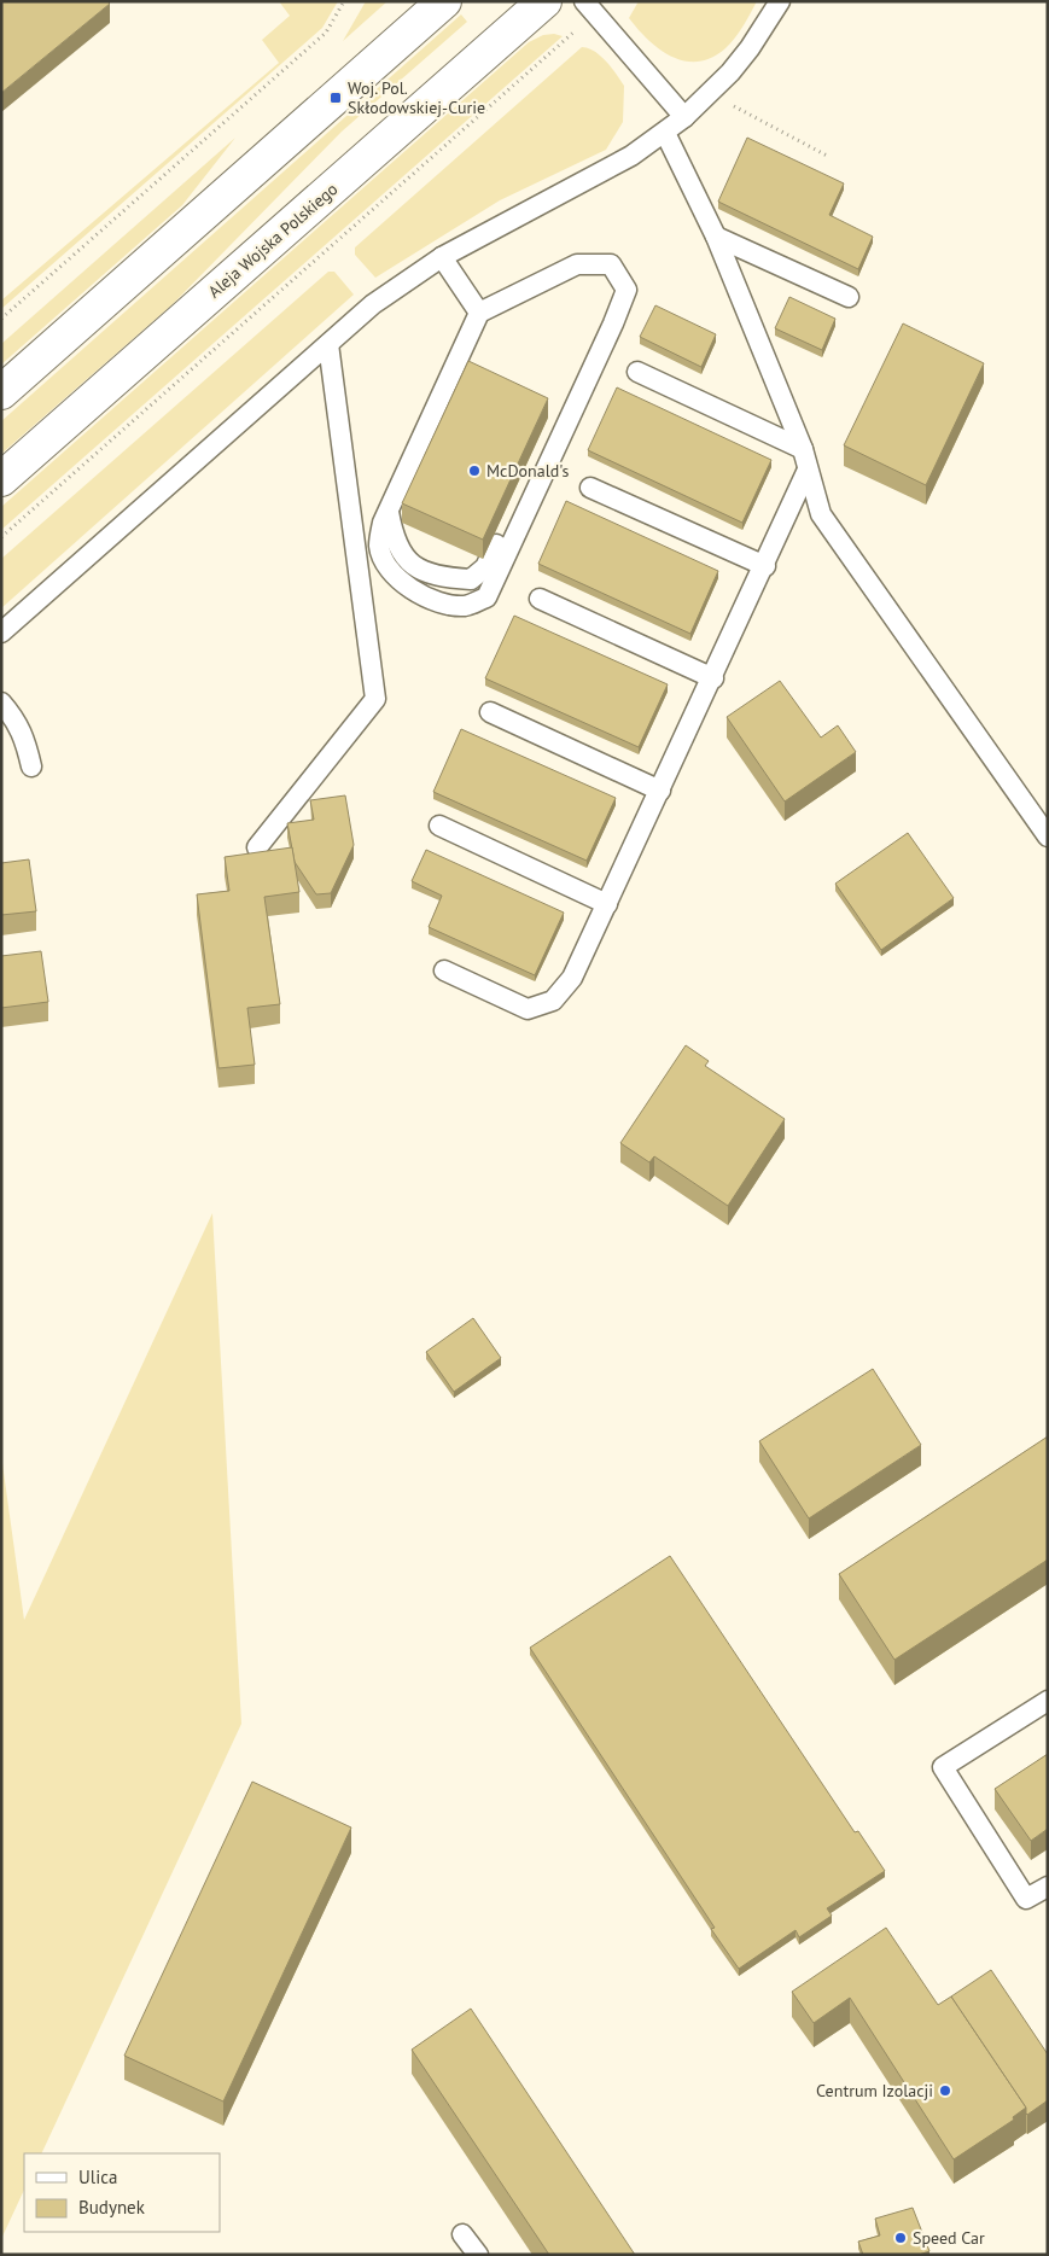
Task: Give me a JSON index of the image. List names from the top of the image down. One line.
{"streets":{"main road":["Aleja Wojska Polskiego"]},"places":{"transit":["Woj. Pol. Skłodowskiej-Curie"],"other":["McDonald's","Centrum Izolacji","Speed Car"]},"legend":["Ulica","Budynek"]}
